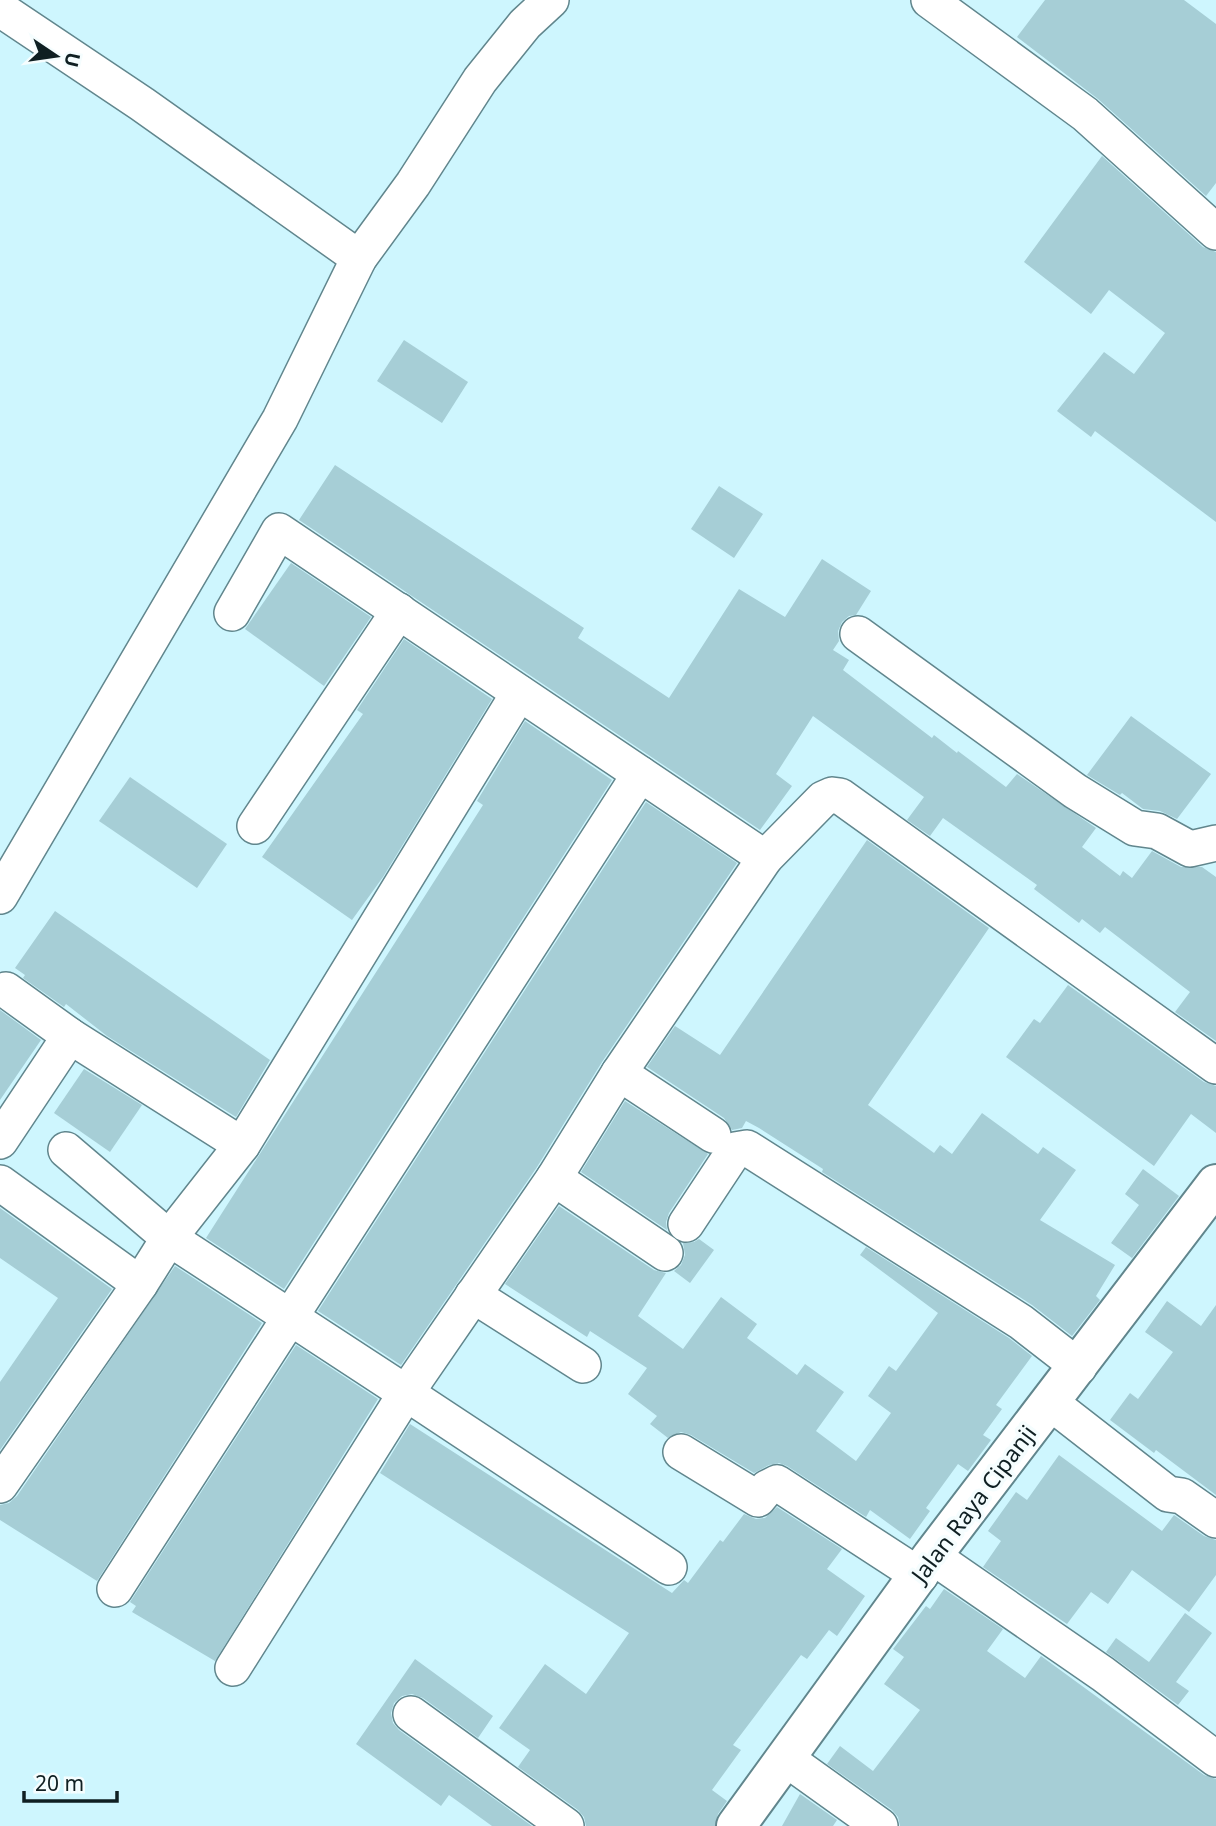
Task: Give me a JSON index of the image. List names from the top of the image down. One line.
{"streets":{"main road":["Jalan Raya Cipanji"]},"scale_bar":"20 m","north":"right"}
